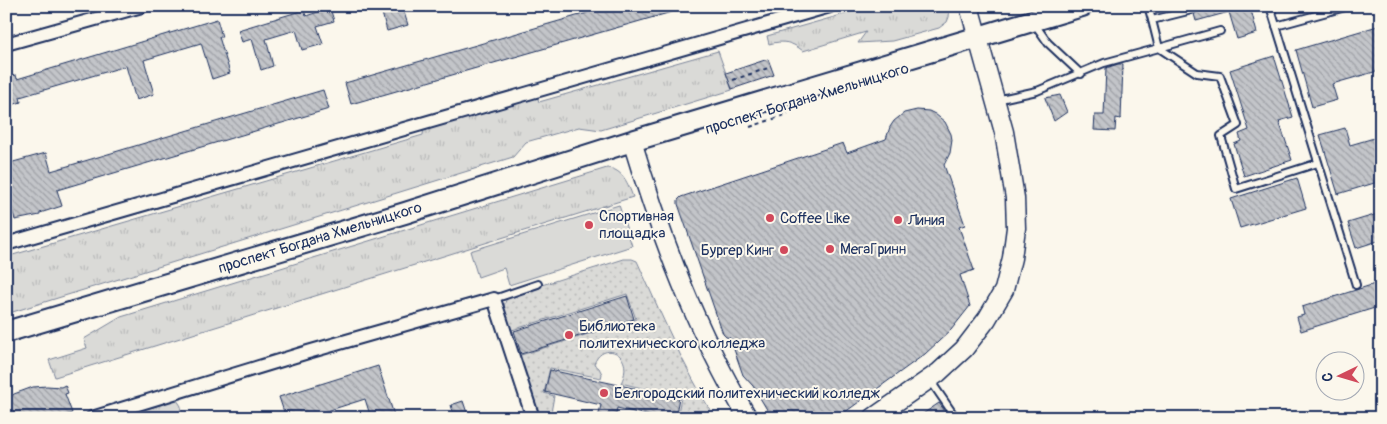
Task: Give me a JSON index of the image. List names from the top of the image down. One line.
{"streets":{"main road":["проспект Богдана Хмельницкого"]},"places":["Coffee Like","Линия","Спортивная площадка","МегаГринн","Бургер Кинг","Библиотека политехнического колледжа","Белгородский политехнический колледж"],"north":"left"}
